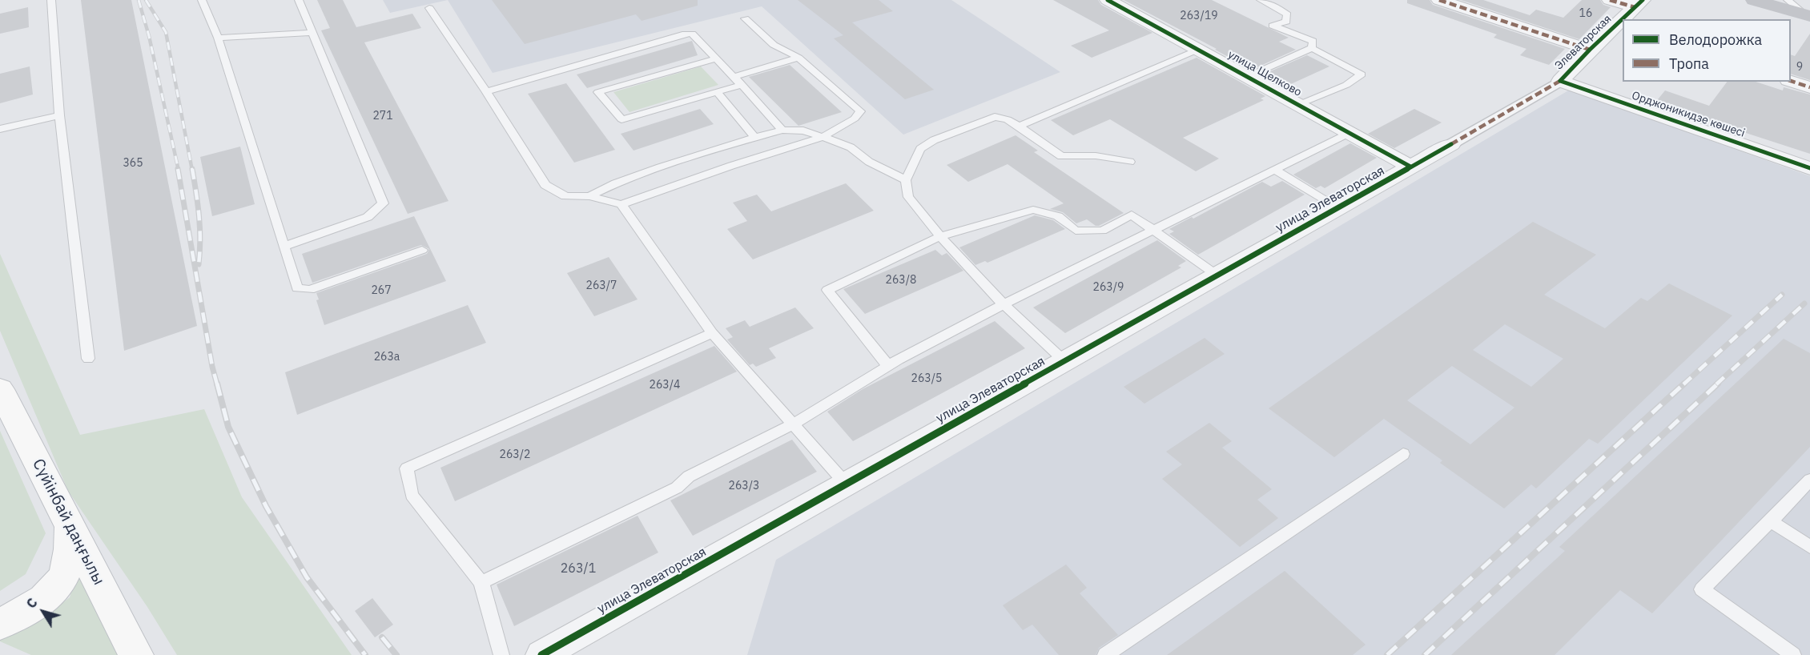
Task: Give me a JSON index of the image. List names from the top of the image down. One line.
{"streets":{"main road":["Сүйінбай даңғылы"],"street":["Элеваторская","улица Щелково","Орджоникидзе көшесі","улица Элеваторская"]},"crossings":[["Элеваторская","Орджоникидзе көшесі"],["Элеваторская","улица Элеваторская"],["улица Щелково","улица Элеваторская"],["Орджоникидзе көшесі","улица Элеваторская"]],"house_numbers":["16","263/19","9","271","365","263/8","263/7","263/9","267","263а","263/5","263/4","263/2","263/3","263/1"],"legend":["Велодорожка","Тропа"],"north":"top left"}
